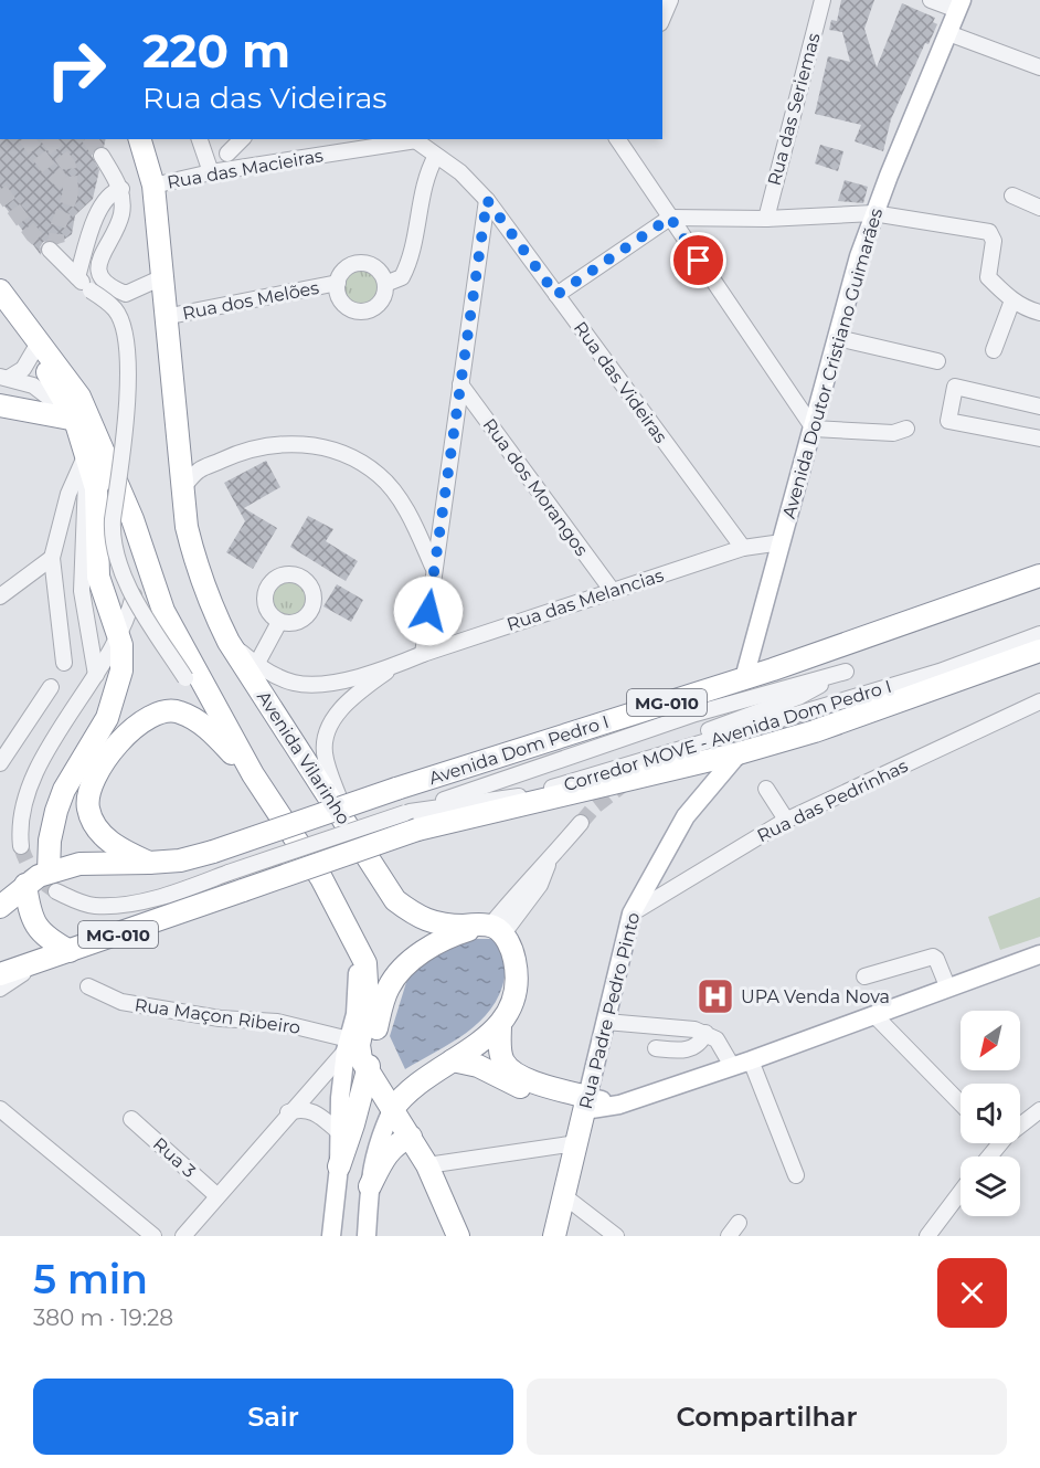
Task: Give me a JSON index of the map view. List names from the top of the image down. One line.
{"streets":{"highway":["MG-010","Avenida Dom Pedro I","Avenida Vilarinho","Rua Padre Pedro Pinto"],"main road":["Avenida Doutor Cristiano Guimarães"],"street":["Rua das Seriemas","Rua das Macieiras","Rua dos Melões","Rua das Videiras","Rua dos Morangos","Rua das Melancias","Corredor MOVE - Avenida Dom Pedro I","Rua das Pedrinhas","Rua Maçon Ribeiro","Rua 3"]},"crossings":[["Rua das Macieiras","Rua das Videiras"],["Rua das Macieiras","Avenida Vilarinho"],["Rua dos Melões","Avenida Vilarinho"],["Avenida Doutor Cristiano Guimarães","Rua das Melancias"],["Avenida Doutor Cristiano Guimarães","Avenida Dom Pedro I"],["Rua das Videiras","Rua das Melancias"],["Rua dos Morangos","Rua das Melancias"],["Rua das Melancias","Avenida Vilarinho"],["MG-010","Corredor MOVE - Avenida Dom Pedro I"],["MG-010","Rua Padre Pedro Pinto"],["Corredor MOVE - Avenida Dom Pedro I","Avenida Dom Pedro I"],["Rua das Pedrinhas","Rua Padre Pedro Pinto"]],"places":{"hospital":["UPA Venda Nova"]},"north":"bottom left","page":{"turn":["220 m","Rua das Videiras"],"heading":["5 min","380 m · 19:28"],"buttons":["Sair","Compartilhar"]}}
